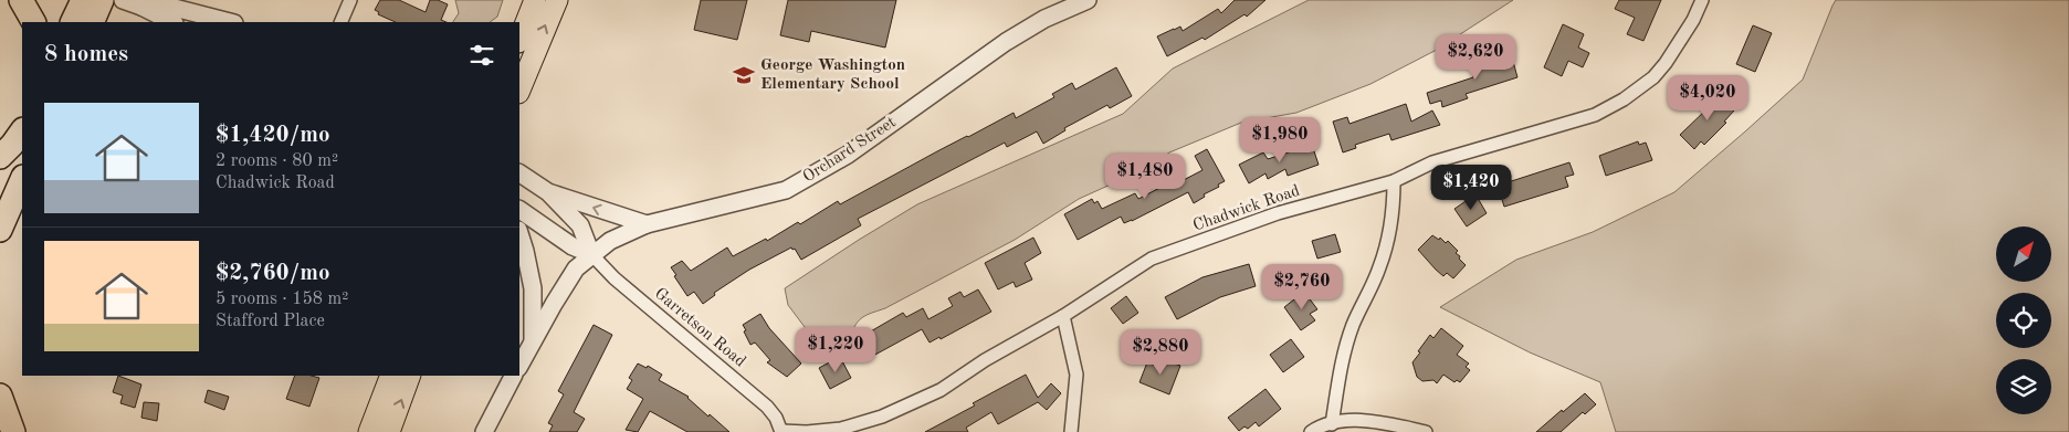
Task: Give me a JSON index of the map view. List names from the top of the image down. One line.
{"streets":{"street":["Orchard Street","Chadwick Road","Garretson Road"]},"crossings":[["Orchard Street","Garretson Road"],["Chadwick Road","Garretson Road"]],"places":{"school or university":["George Washington Elementary School"]},"north":"top right","page":{"heading":"8 homes","price":["$2,620","$4,020","$1,980","$1,480","$1,420","$2,760","$1,220","$2,880"],"list":[{"name":"$1,420/mo","note":"2 rooms · 80 m² · Chadwick Road"},{"name":"$2,760/mo","note":"5 rooms · 158 m² · Stafford Place"}]}}
